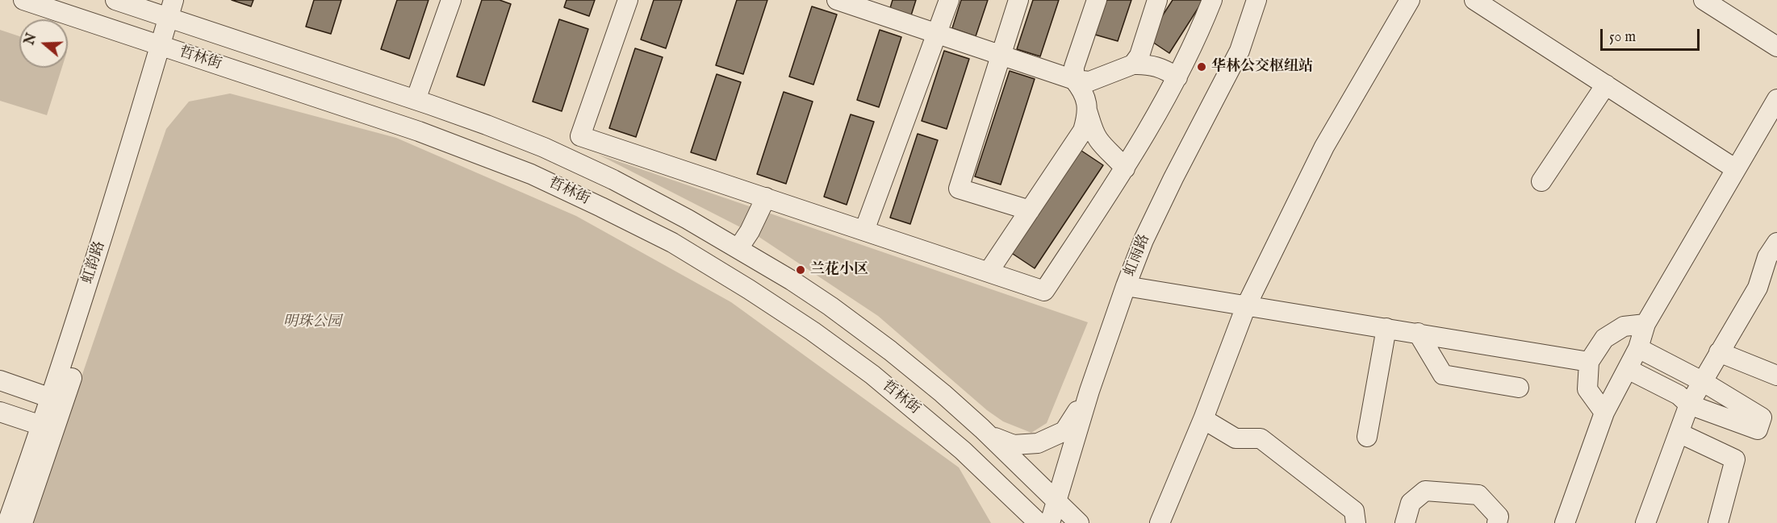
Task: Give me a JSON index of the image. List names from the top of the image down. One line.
{"streets":{"street":["哲林街","虹雨路","虹韵路"]},"crossings":[["哲林街","虹雨路"],["哲林街","虹韵路"]],"parks":["明珠公园"],"places":["华林公交枢纽站","兰花小区"],"scale_bar":"50 m","north":"left"}
